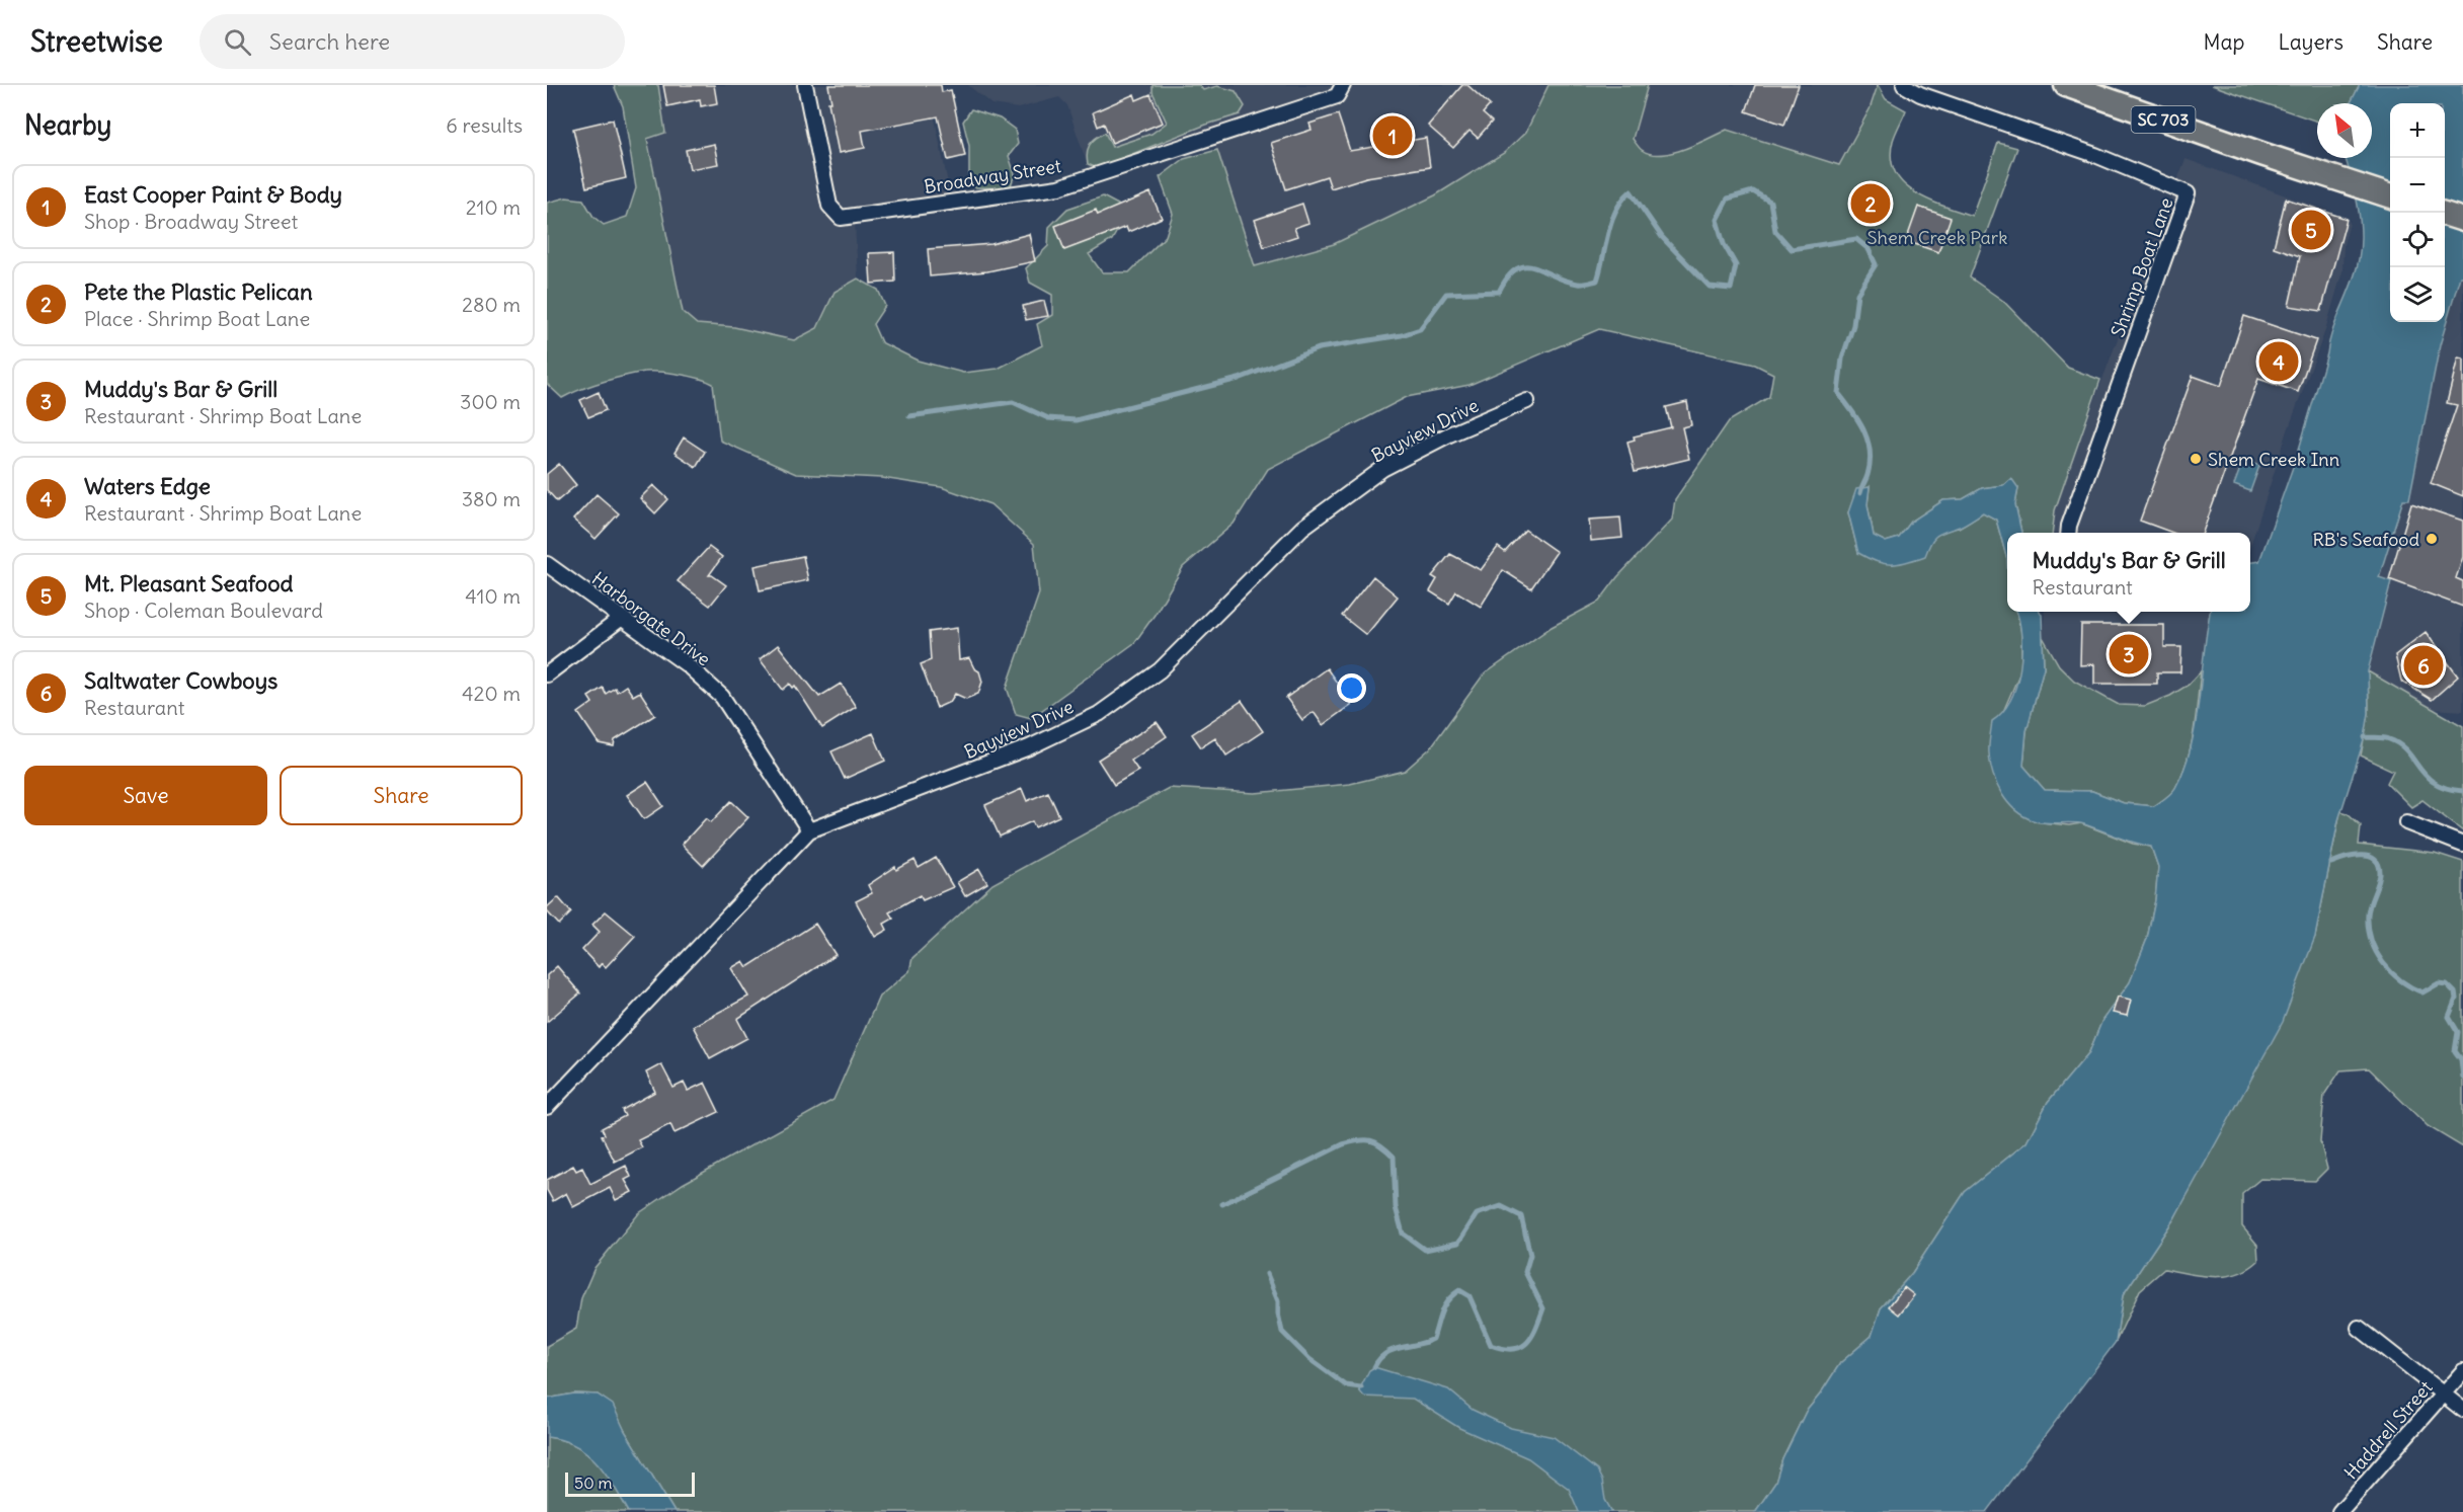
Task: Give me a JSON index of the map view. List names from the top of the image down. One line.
{"streets":{"main road":["SC 703"],"street":["Broadway Street","Shrimp Boat Lane","Bayview Drive","Harborgate Drive","Haddrell Street"]},"crossings":[["Bayview Drive","Harborgate Drive"]],"parks":["Shem Creek Park"],"places":["Shem Creek Inn","RB's Seafood"],"scale_bar":"50 m","north":"top left","page":{"header":"Streetwise","search":"Search here","nav":["Map","Layers","Share"],"heading":["Nearby","6 results"],"map_buttons":["+","−"],"pins":["1","2","5","4","3","6"],"list":[{"mark":"1","name":"East Cooper Paint & Body","note":"Shop · Broadway Street","value":"210 m"},{"mark":"2","name":"Pete the Plastic Pelican","note":"Place · Shrimp Boat Lane","value":"280 m"},{"mark":"3","name":"Muddy's Bar & Grill","note":"Restaurant · Shrimp Boat Lane","value":"300 m"},{"mark":"4","name":"Waters Edge","note":"Restaurant · Shrimp Boat Lane","value":"380 m"},{"mark":"5","name":"Mt. Pleasant Seafood","note":"Shop · Coleman Boulevard","value":"410 m"},{"mark":"6","name":"Saltwater Cowboys","note":"Restaurant","value":"420 m"}],"popup":["Muddy's Bar & Grill","Restaurant"],"buttons":["Save","Share"],"scale":"50 m"}}
